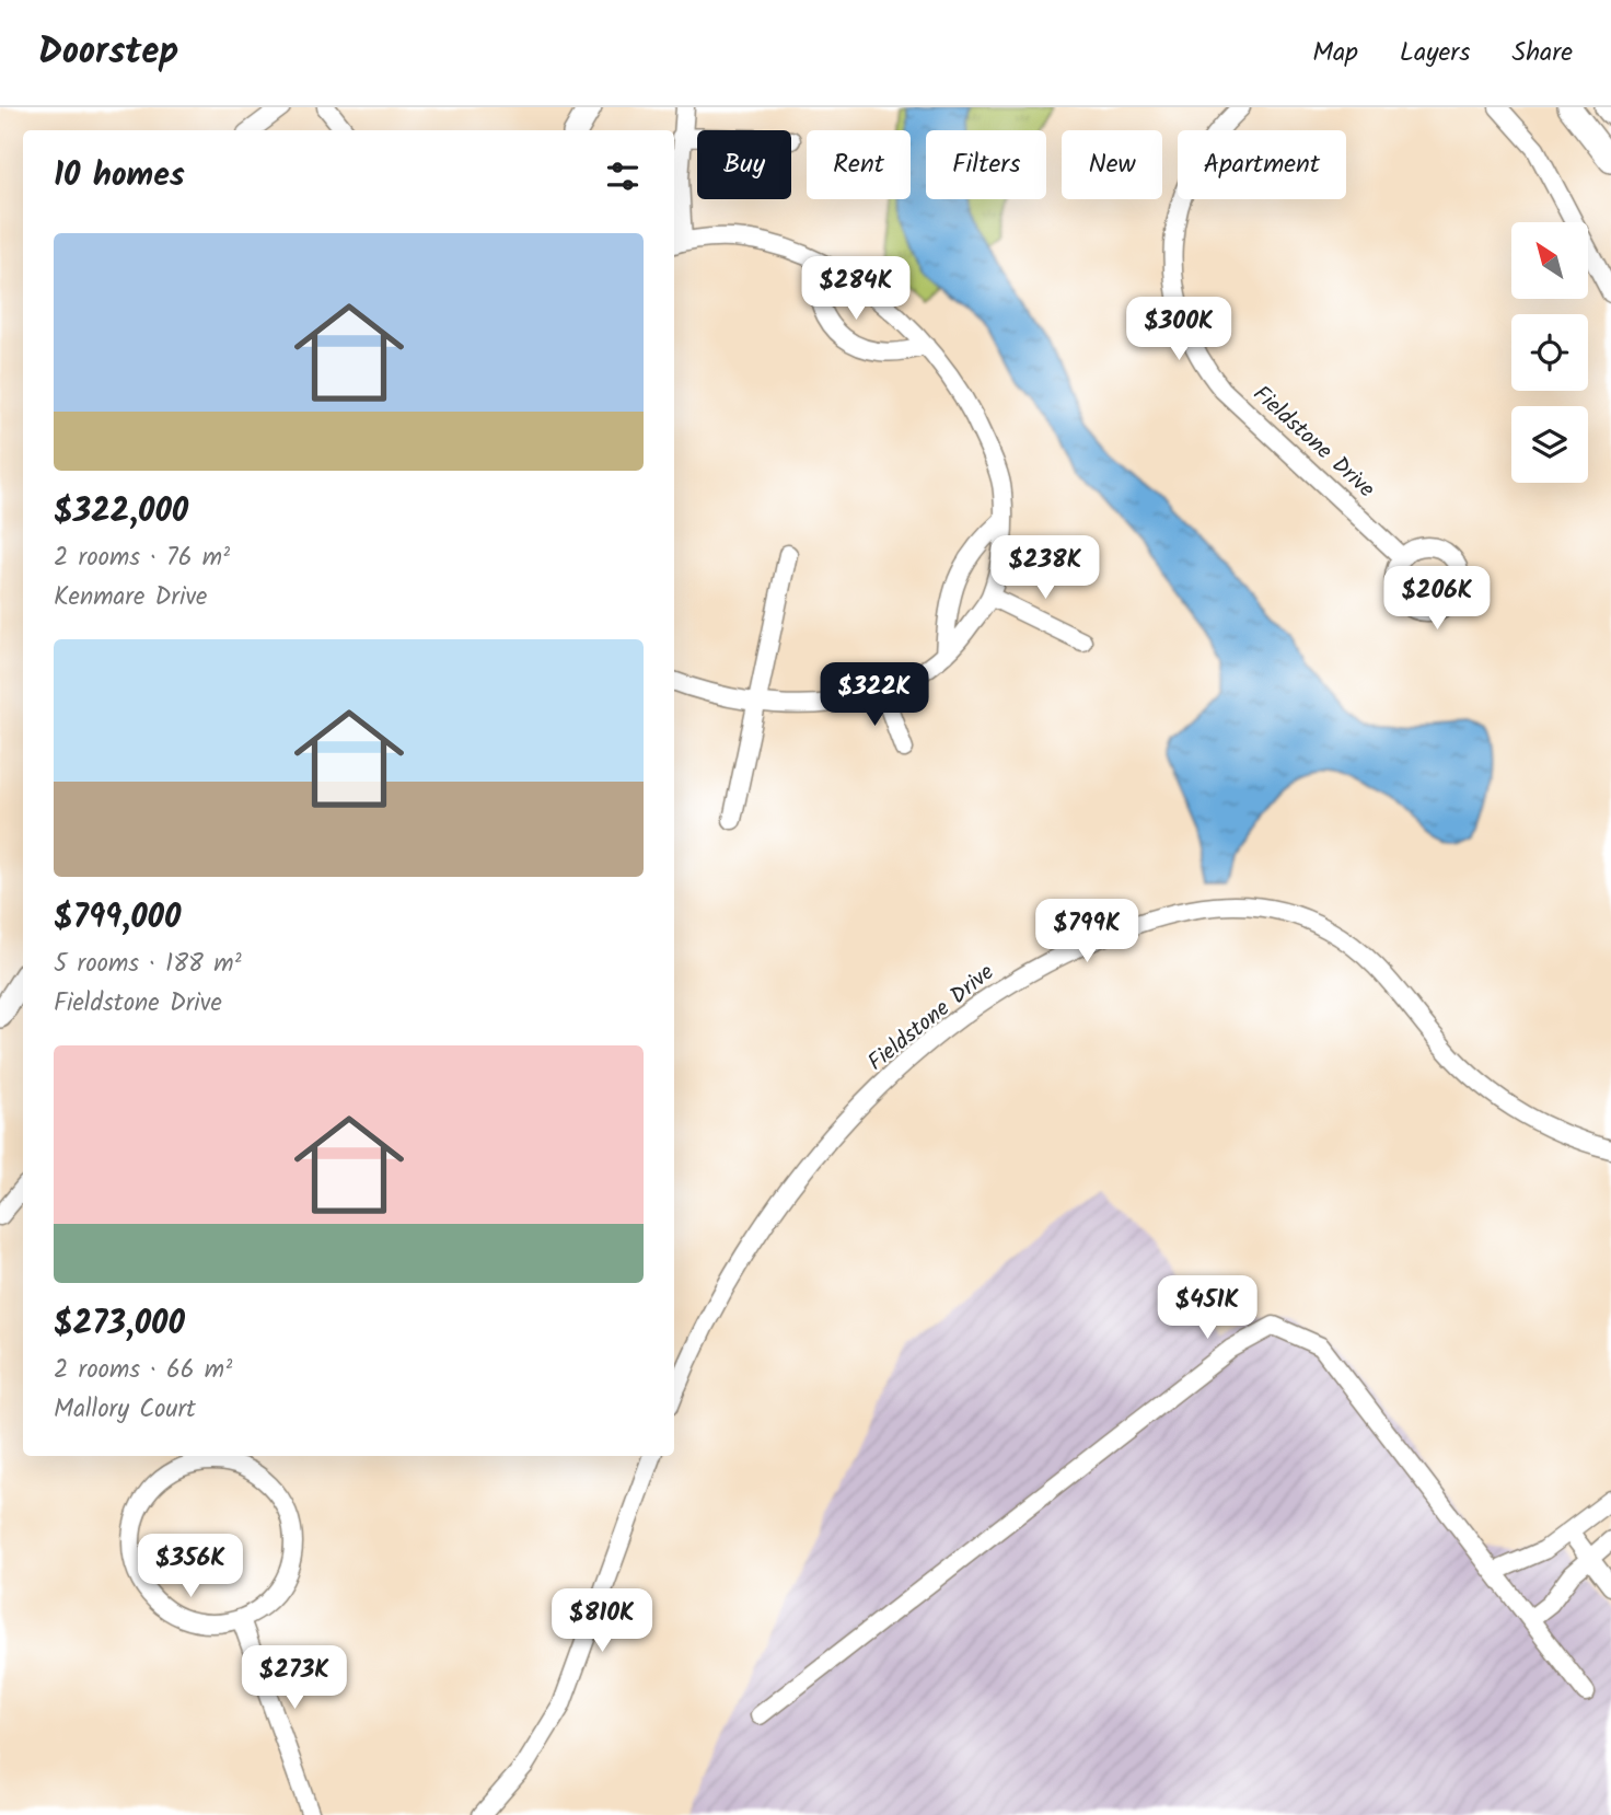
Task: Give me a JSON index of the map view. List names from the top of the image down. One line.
{"streets":{"street":["Fieldstone Drive"]},"north":"top left","page":{"header":"Doorstep","nav":["Map","Layers","Share"],"chip":["Buy","Rent","Filters","New","Apartment"],"heading":"10 homes","list":[{"name":"$322,000","note":"2 rooms · 76 m² · Kenmare Drive"},{"name":"$799,000","note":"5 rooms · 188 m² · Fieldstone Drive"},{"name":"$273,000","note":"2 rooms · 66 m² · Mallory Court"}],"price":["$284K","$300K","$238K","$206K","$322K","$799K","$451K","$356K","$810K","$273K"]}}
